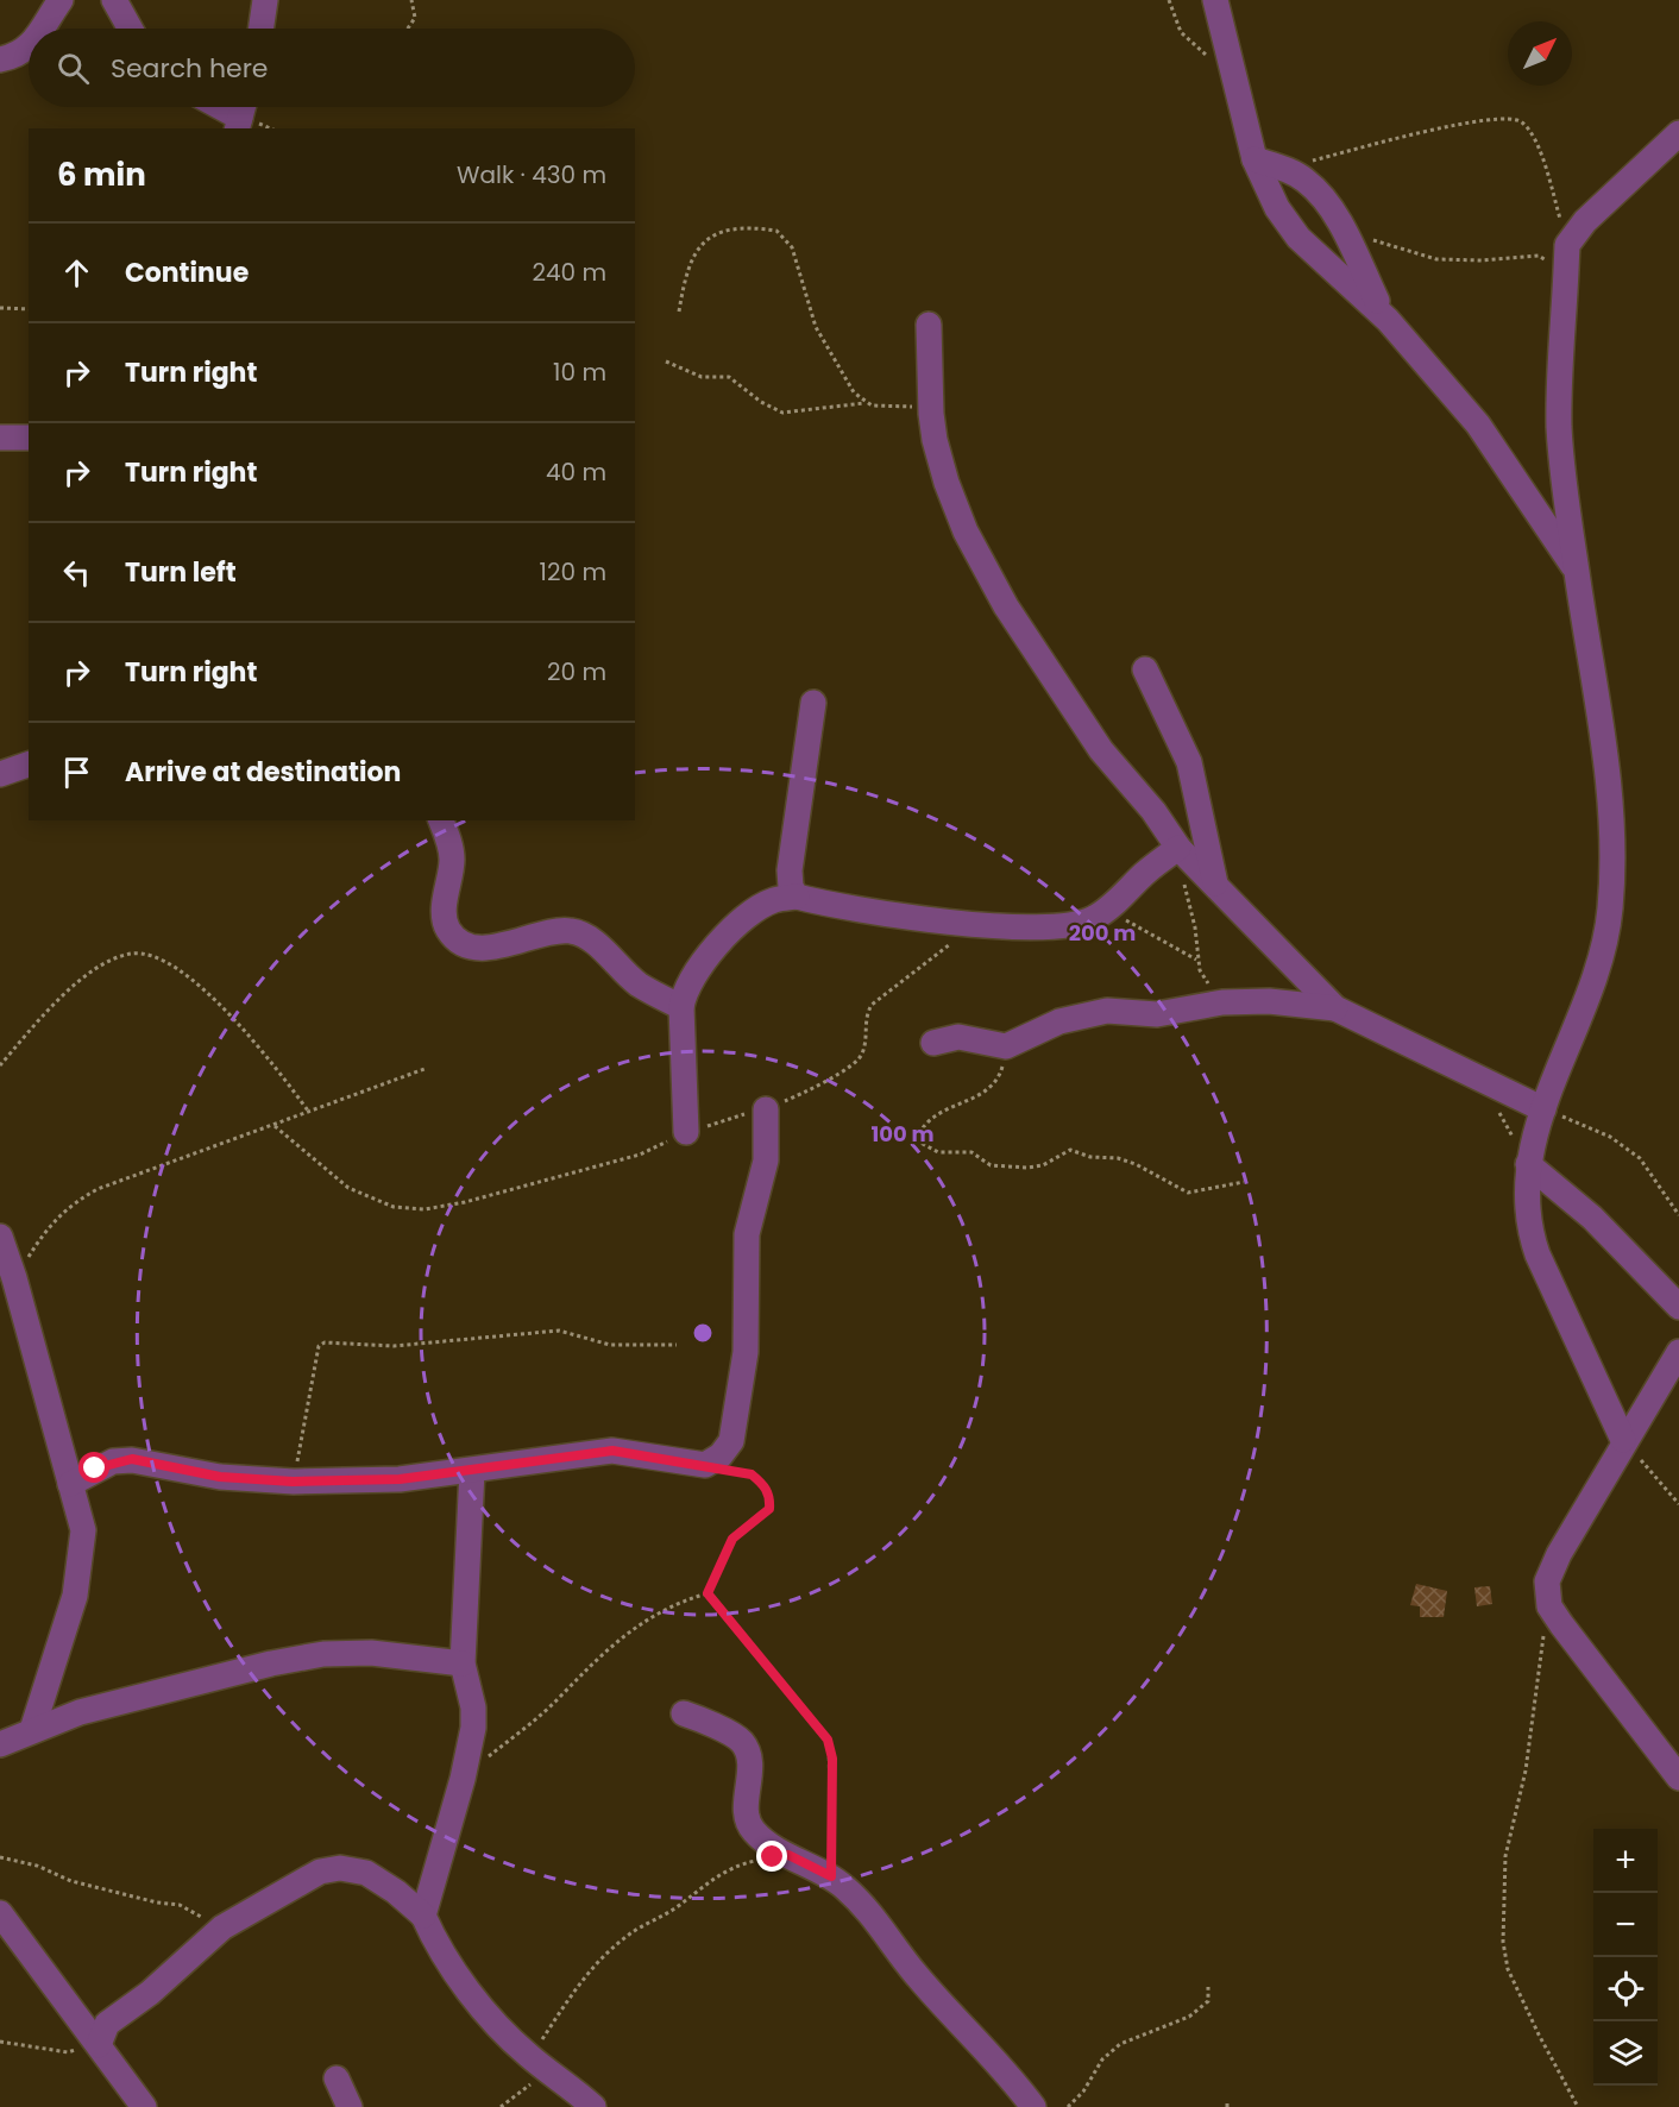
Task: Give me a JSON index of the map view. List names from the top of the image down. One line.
{"north":"top right","page":{"search":"Search here","heading":["6 min","Walk · 430 m"],"list":[["Continue","240 m"],["Turn right","10 m"],["Turn right","40 m"],["Turn left","120 m"],["Turn right","20 m"],"Arrive at destination"],"map_buttons":["+","−"]},"rings":["200 m","100 m"]}
